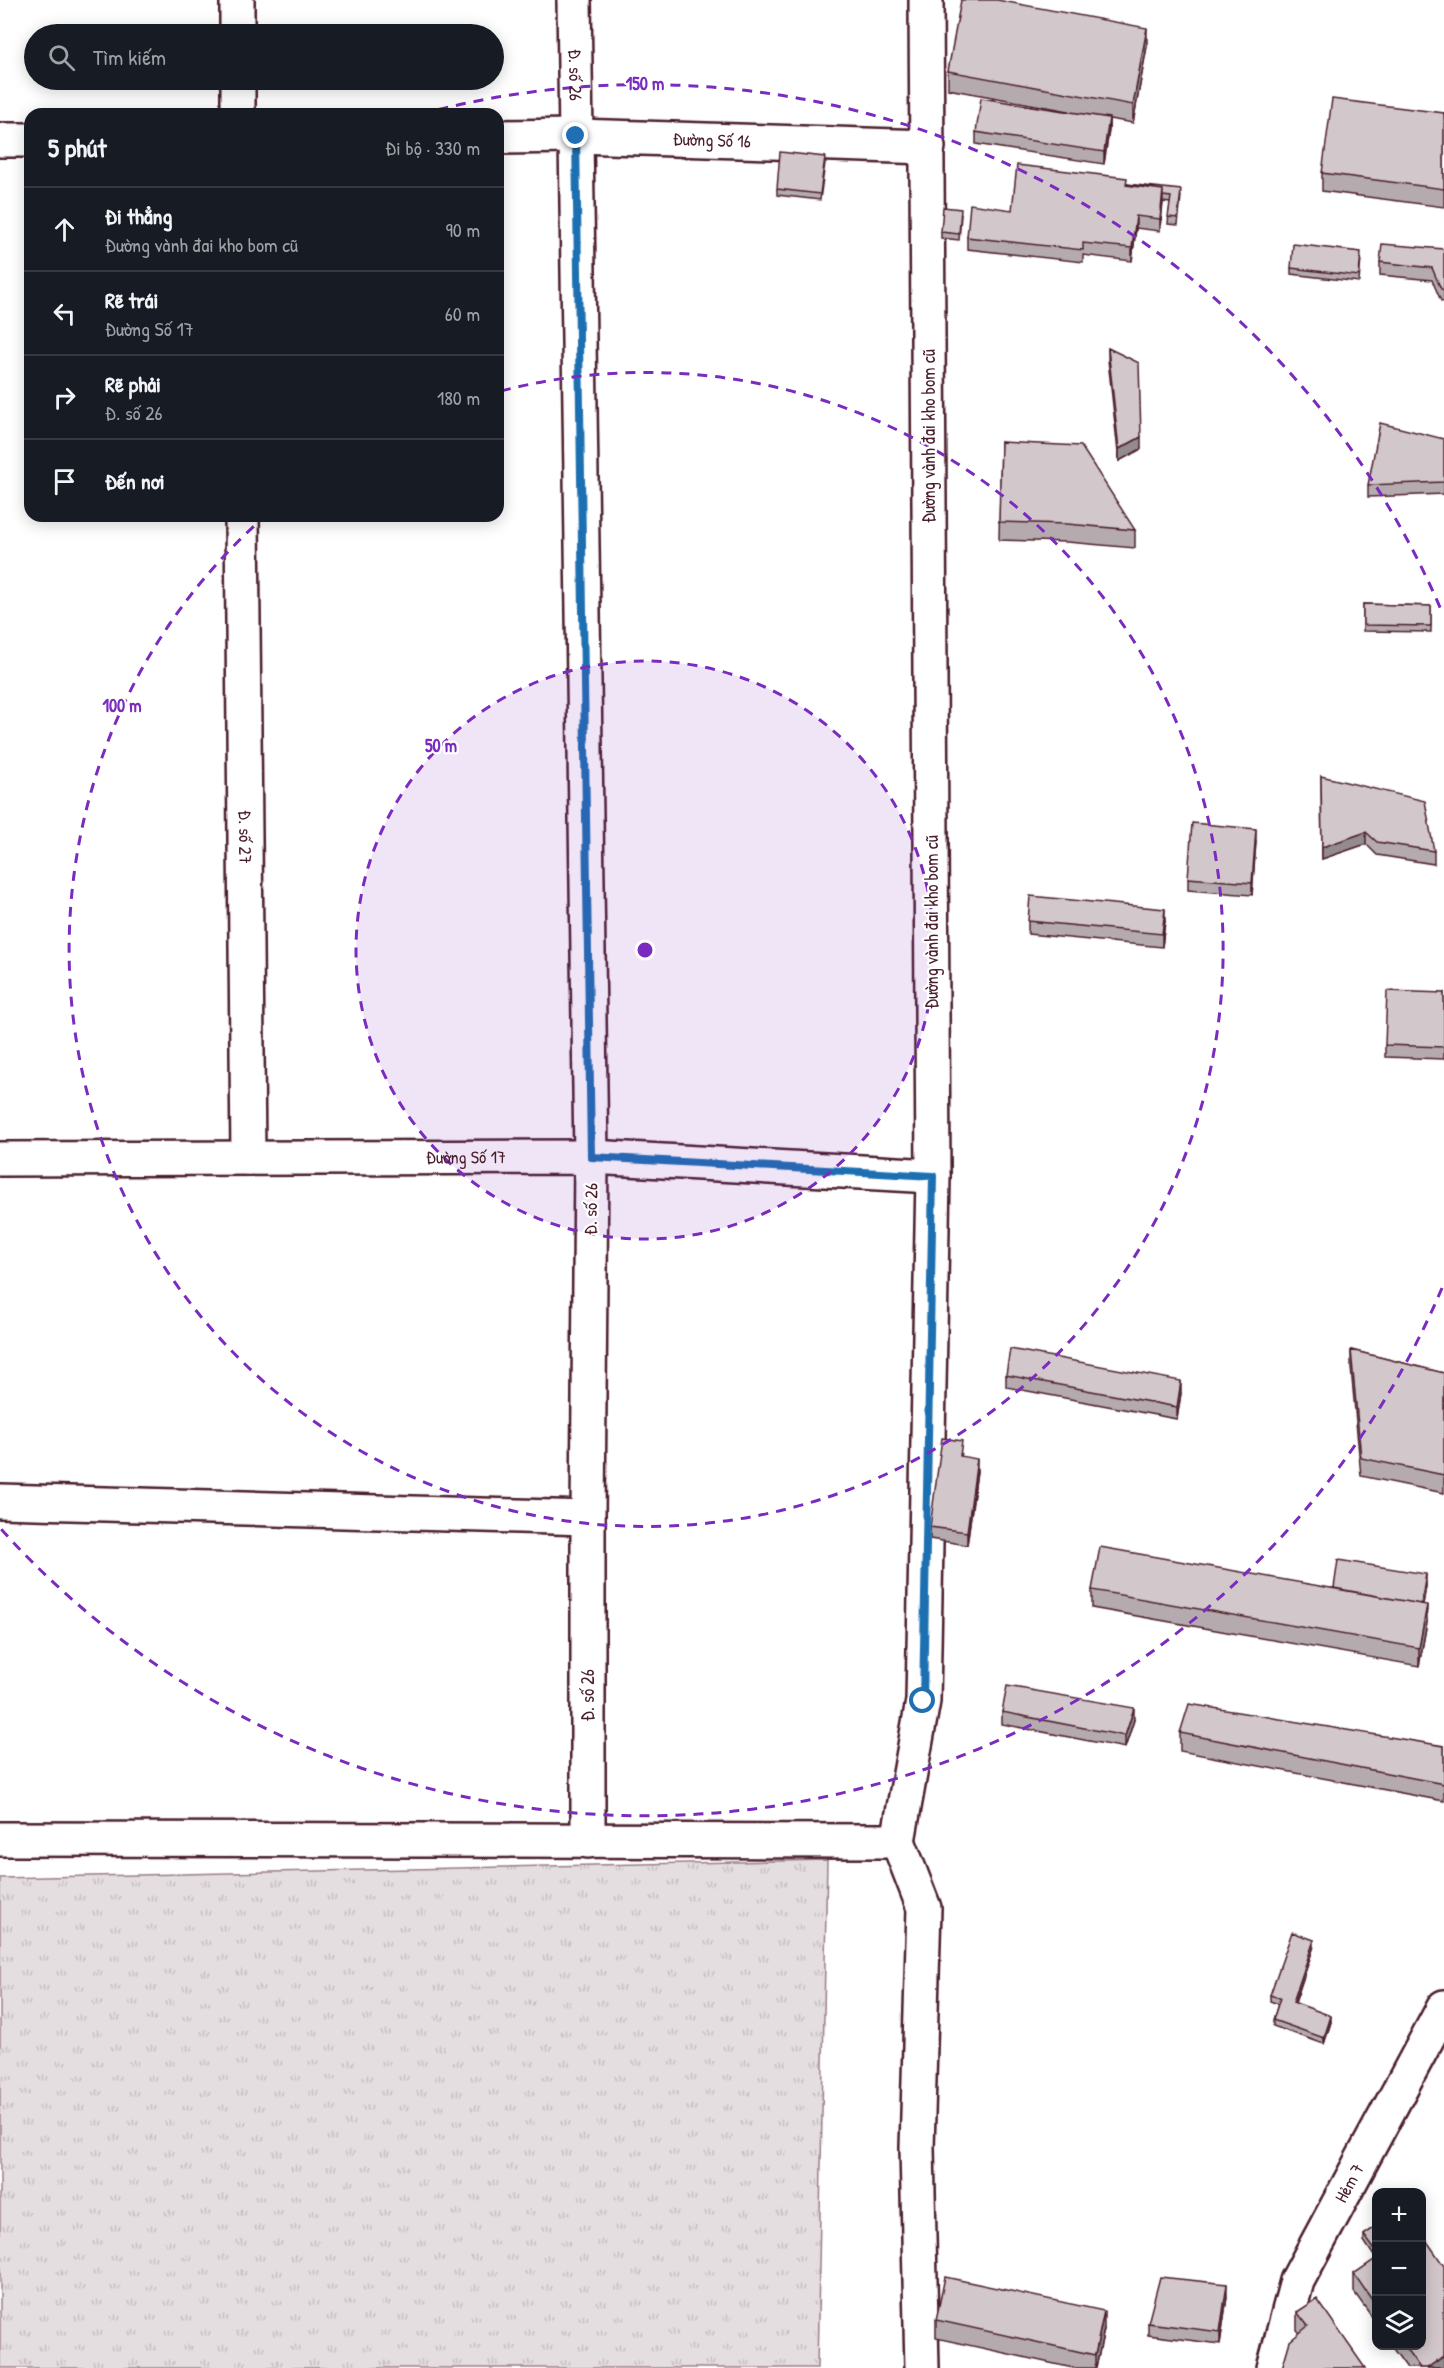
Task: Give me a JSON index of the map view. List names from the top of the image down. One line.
{"streets":{"street":["Đ. số 26","Đường Số 16","Đường vành đai kho bom cũ","Đ. số 27","Đường Số 17","Hẻm 7"]},"crossings":[["Đ. số 26","Đường Số 16"],["Đ. số 26","Đường Số 17"],["Đường Số 16","Đường vành đai kho bom cũ"],["Đường vành đai kho bom cũ","Đường Số 17"],["Đ. số 27","Đường Số 17"]],"page":{"search":"Tìm kiếm","heading":["5 phút","Đi bộ · 330 m"],"list":[["Đi thẳng","Đường vành đai kho bom cũ","90 m"],["Rẽ trái","Đường Số 17","60 m"],["Rẽ phải","Đ. số 26","180 m"],"Đến nơi"],"map_buttons":["+","−"]},"rings":["150 m","100 m","50 m"]}
